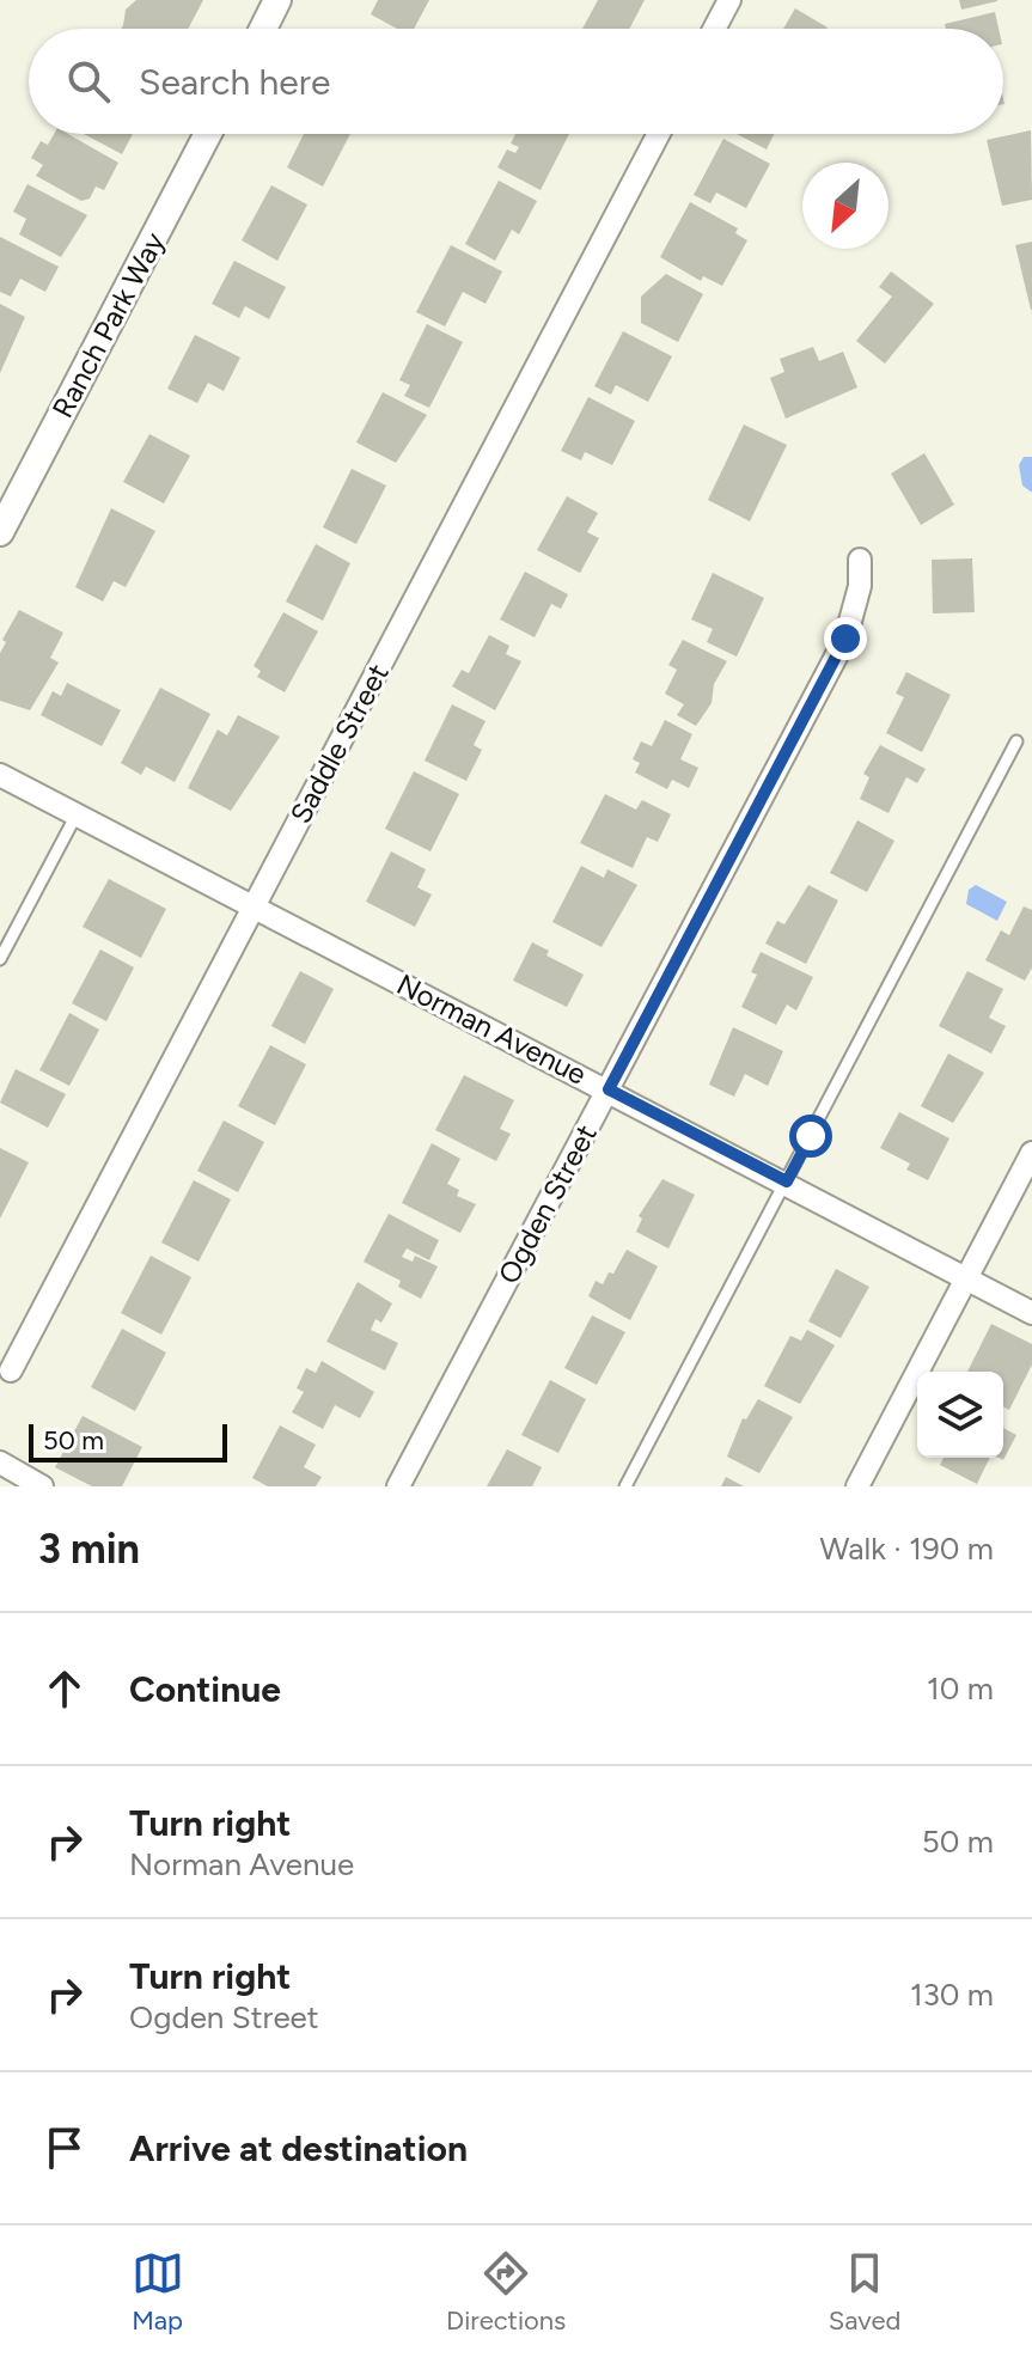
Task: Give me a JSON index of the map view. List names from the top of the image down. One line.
{"streets":{"street":["Ranch Park Way","Saddle Street","Norman Avenue","Ogden Street"]},"crossings":[["Saddle Street","Norman Avenue"],["Norman Avenue","Ogden Street"]],"scale_bar":"50 m","north":"bottom left","page":{"search":"Search here","scale":"50 m","heading":["3 min","Walk · 190 m"],"list":[["Continue","10 m"],["Turn right","Norman Avenue","50 m"],["Turn right","Ogden Street","130 m"],"Arrive at destination"],"nav":["Map","Directions","Saved"]}}
